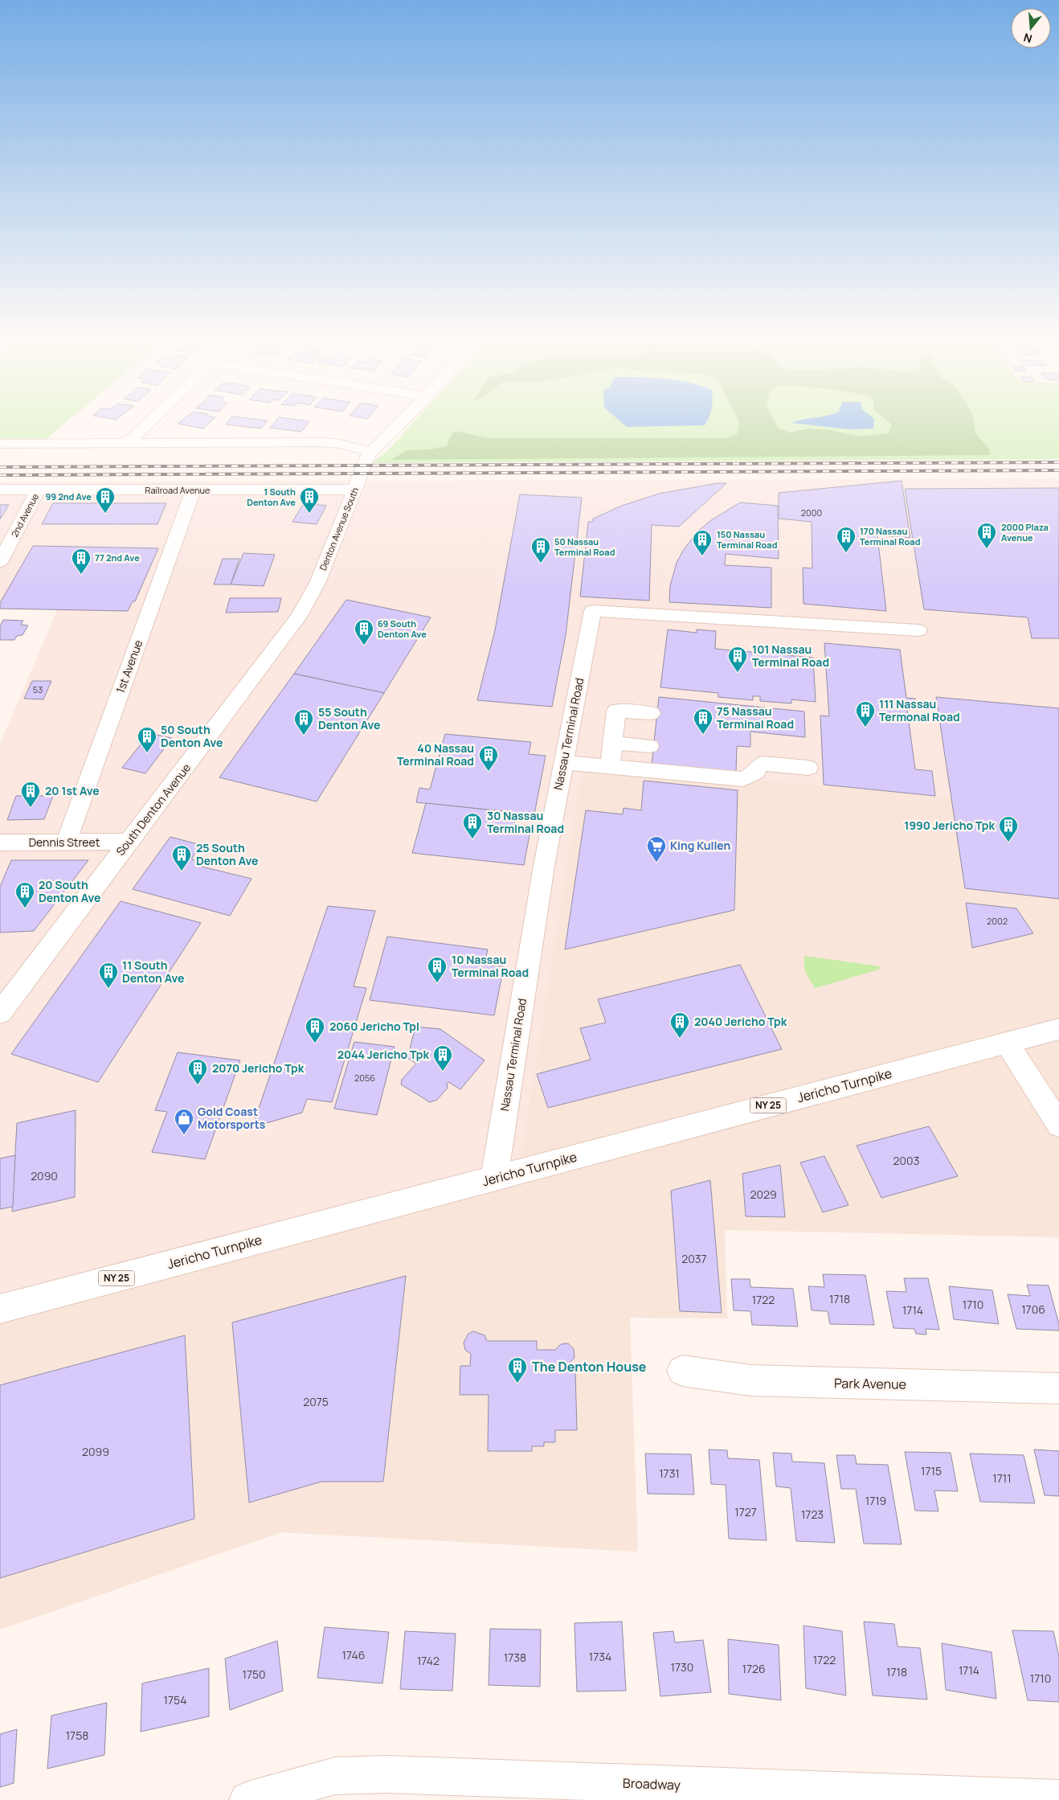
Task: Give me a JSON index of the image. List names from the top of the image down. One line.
{"streets":{"street":["Railroad Avenue","2nd Avenue","Denton Avenue South","1st Avenue","Nassau Terminal Road","South Denton Avenue","Dennis Street","Jericho Turnpike","NY 25","Park Avenue","Broadway"]},"crossings":[["Railroad Avenue","2nd Avenue"],["Railroad Avenue","Denton Avenue South"],["Railroad Avenue","1st Avenue"],["Denton Avenue South","South Denton Avenue"],["1st Avenue","Dennis Street"],["Nassau Terminal Road","Jericho Turnpike"],["South Denton Avenue","Dennis Street"]],"places":{"building":["99 2nd Ave","1 South Denton Ave","2000 Plaza Avenue","170 Nassau Terminal Road","150 Nassau Terminal Road","50 Nassau Terminal Road","77 2nd Ave","69 South Denton Ave","101 Nassau Terminal Road","111 Nassau Termonal Road","75 Nassau Terminal Road","55 South Denton Ave","50 South Denton Ave","40 Nassau Terminal Road","20 1st Ave","30 Nassau Terminal Road","1990 Jericho Tpk","25 South Denton Ave","20 South Denton Ave","10 Nassau Terminal Road","11 South Denton Ave","2040 Jericho Tpk","2060 Jericho Tpl","2044 Jericho Tpk","2070 Jericho Tpk","The Denton House"],"supermarket":["King Kullen"],"shop":["Gold Coast Motorsports"]},"house_numbers":["2000","53","2002","2056","2003","2090","2029","2037","1718","1722","1710","1706","1714","2075","2099","1715","1731","1711","1719","1727","1723","1746","1734","1738","1722","1742","1730","1726","1714","1718","1750","1710","1754","1758"],"north":"bottom"}
